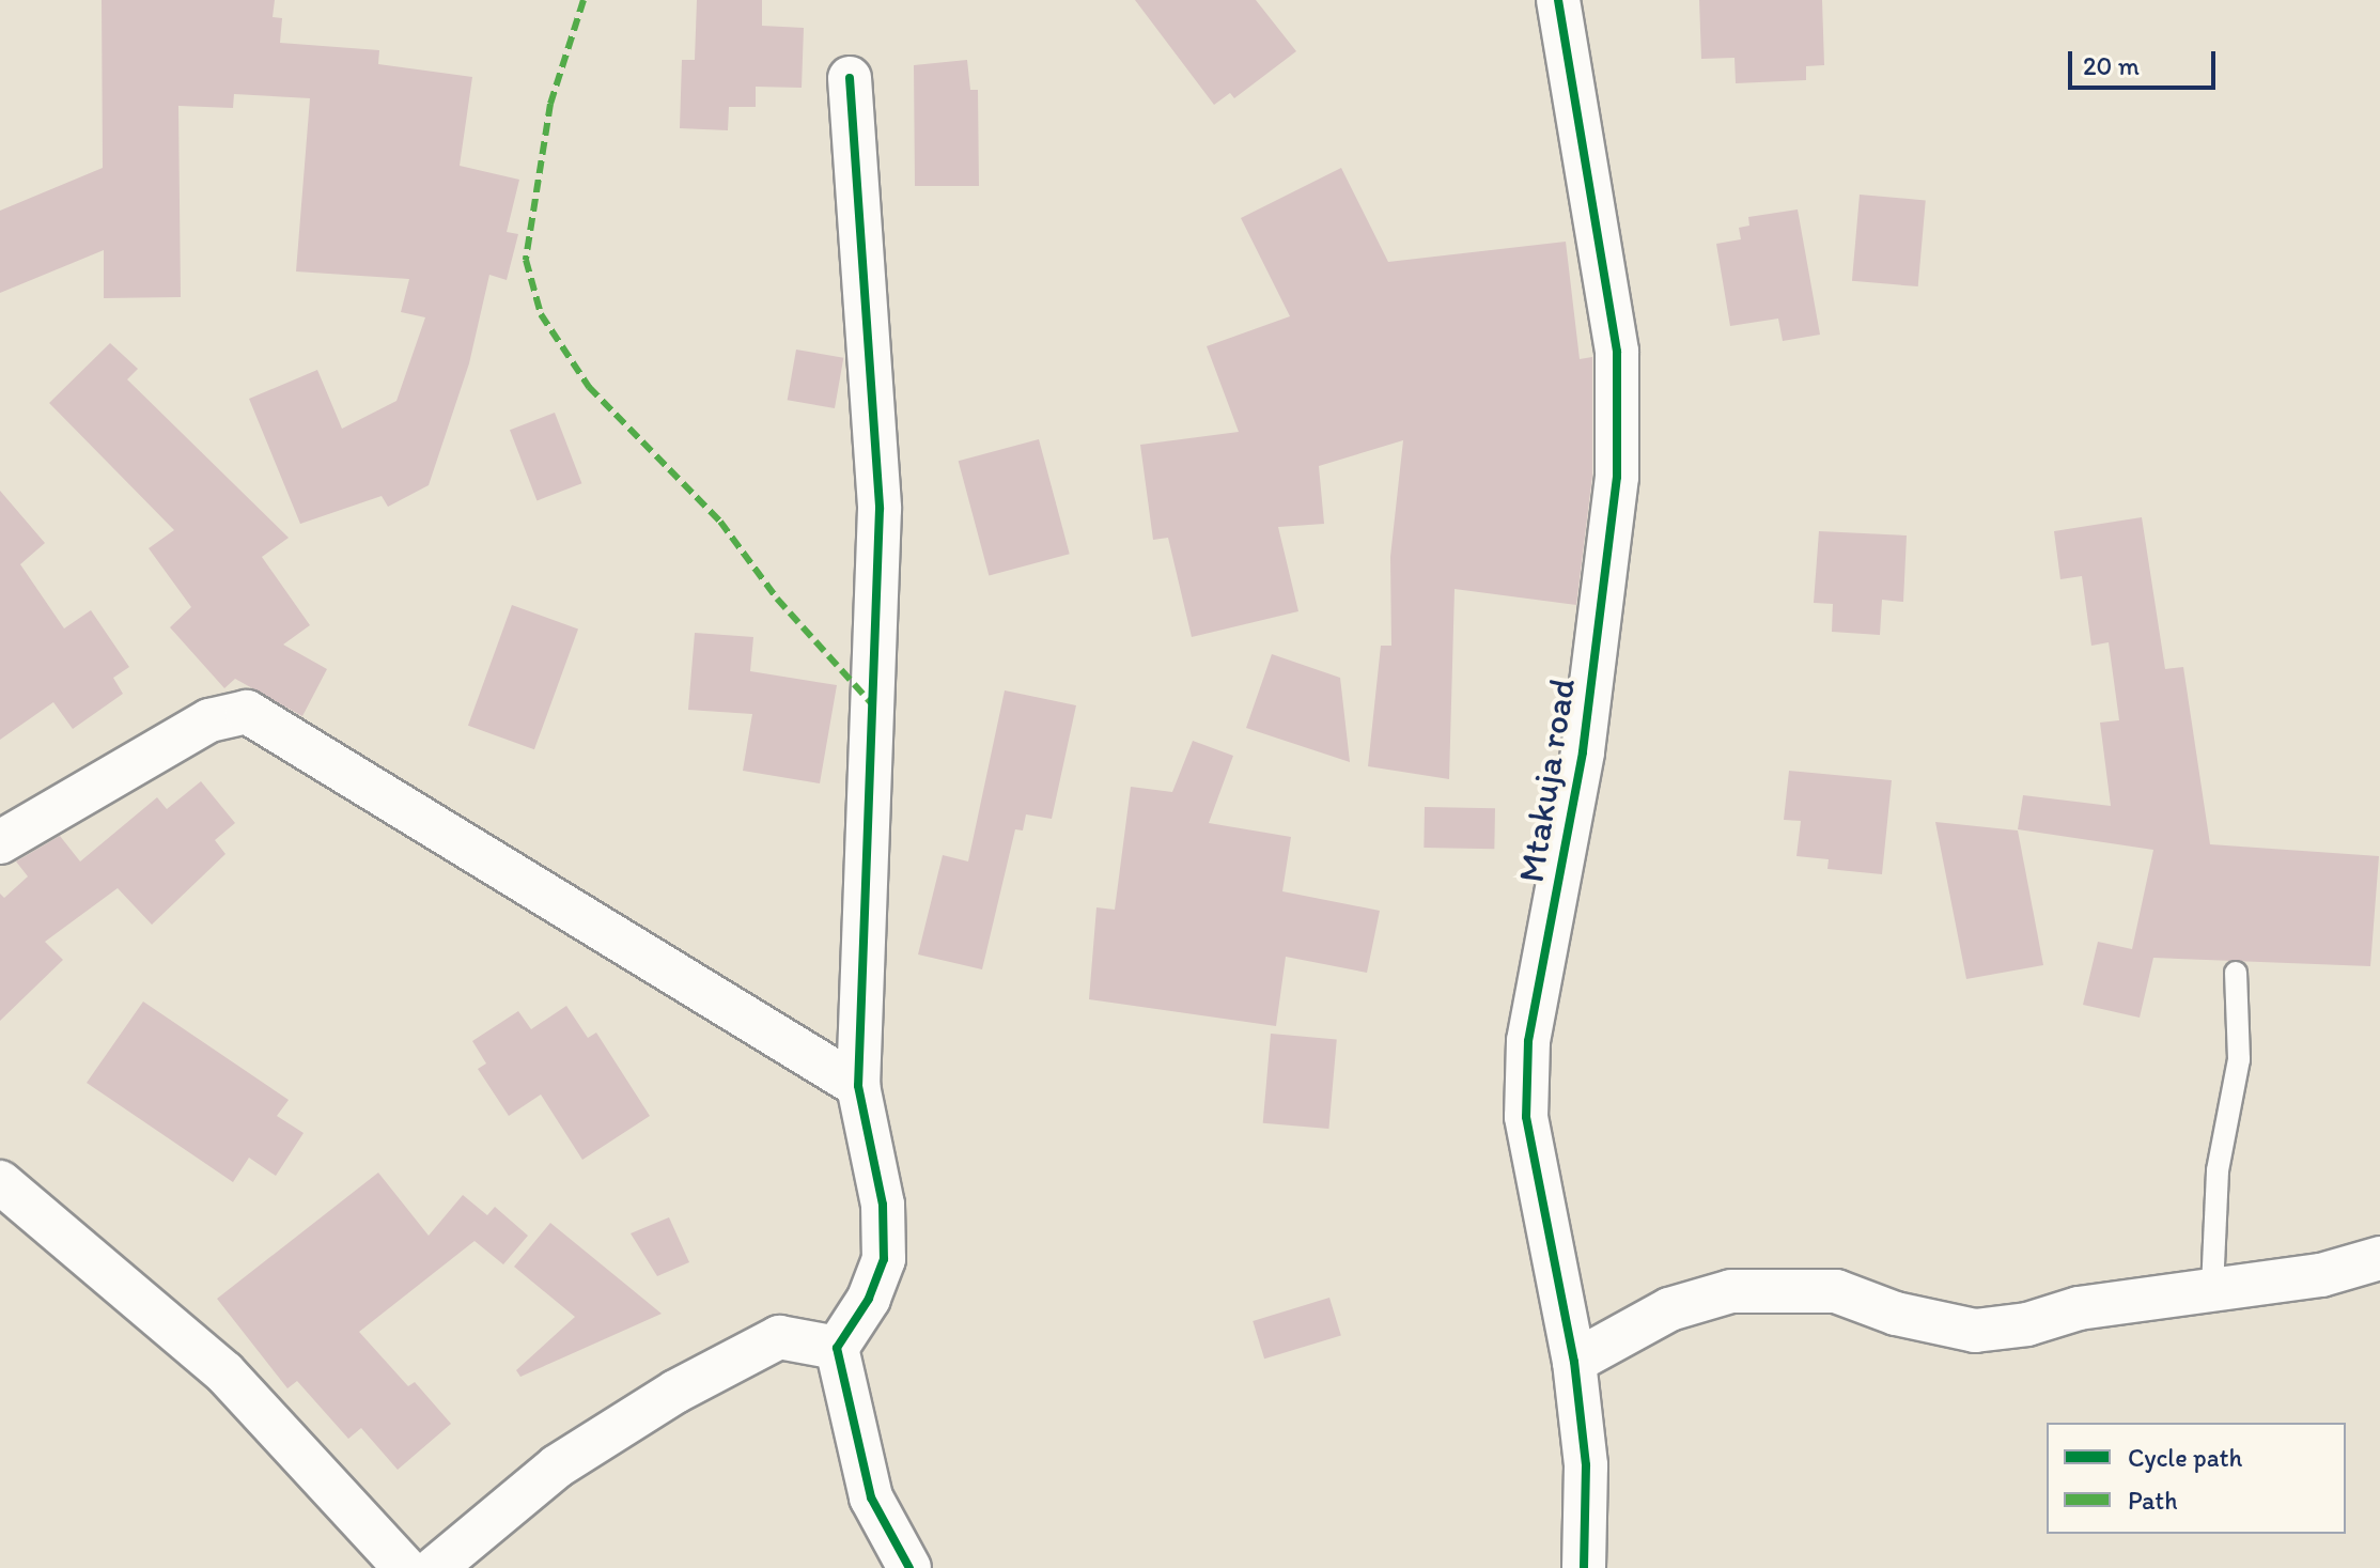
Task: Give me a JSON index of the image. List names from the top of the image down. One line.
{"streets":{"street":["Mtakuja road"]},"legend":["Cycle path","Path"],"scale_bar":"20 m"}
